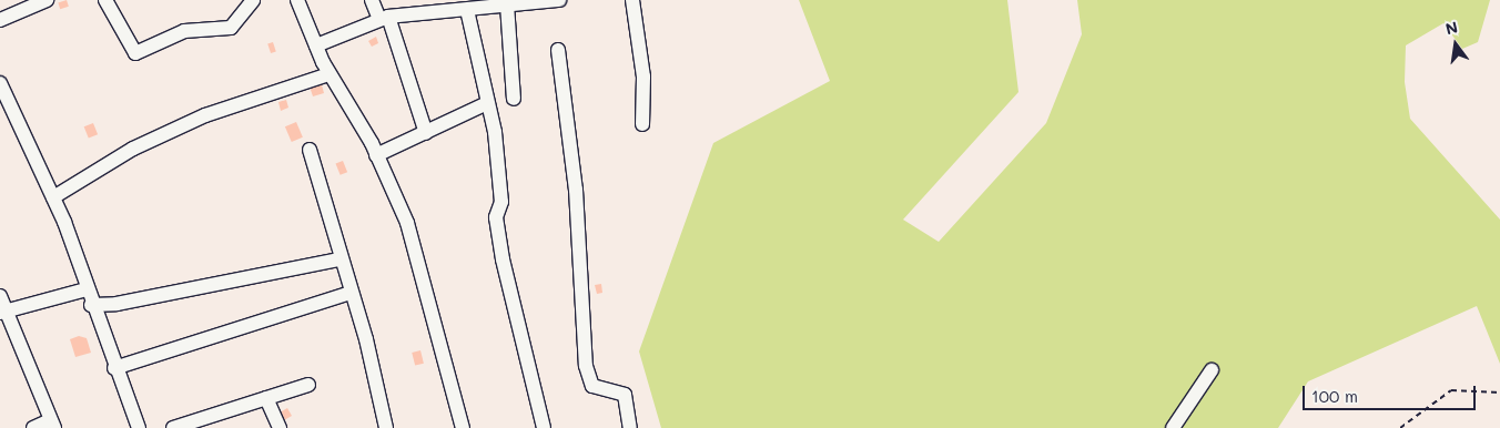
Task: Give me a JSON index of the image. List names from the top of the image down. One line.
{"scale_bar":"100 m","north":"top"}
